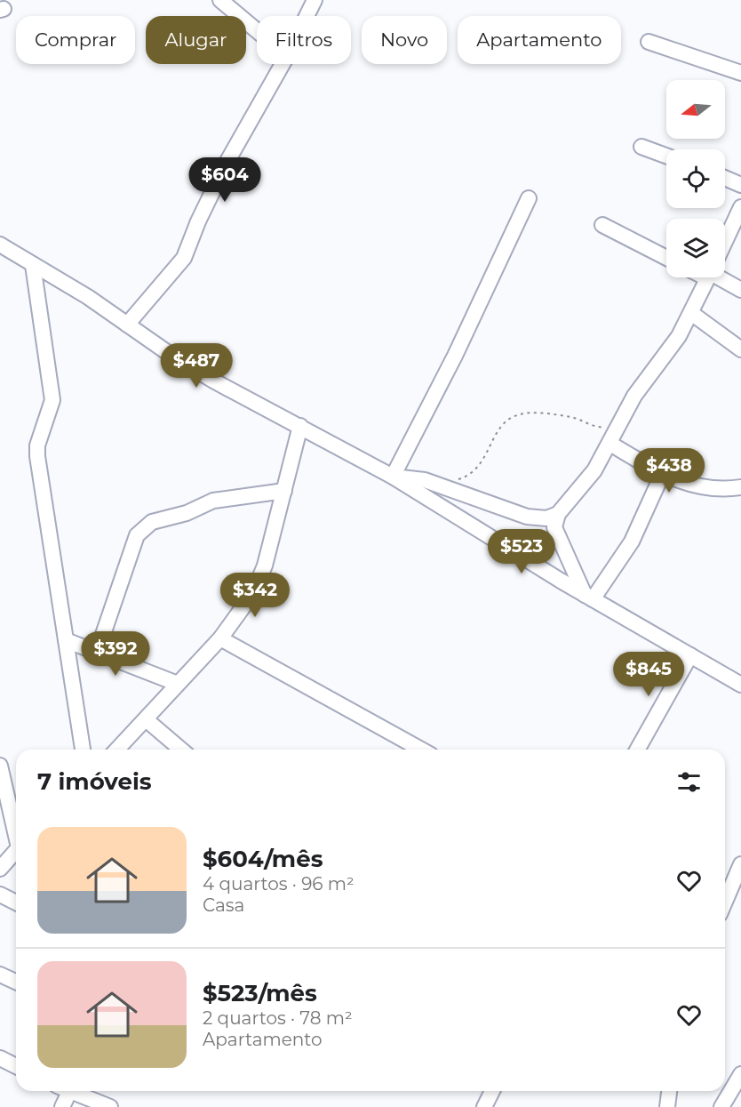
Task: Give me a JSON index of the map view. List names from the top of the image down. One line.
{"north":"left","page":{"chip":["Comprar","Alugar","Filtros","Novo","Apartamento"],"price":["$604","$487","$438","$523","$342","$392","$845"],"heading":"7 imóveis","list":[{"name":"$604/mês","note":"4 quartos · 96 m² · Casa"},{"name":"$523/mês","note":"2 quartos · 78 m² · Apartamento"}]}}
